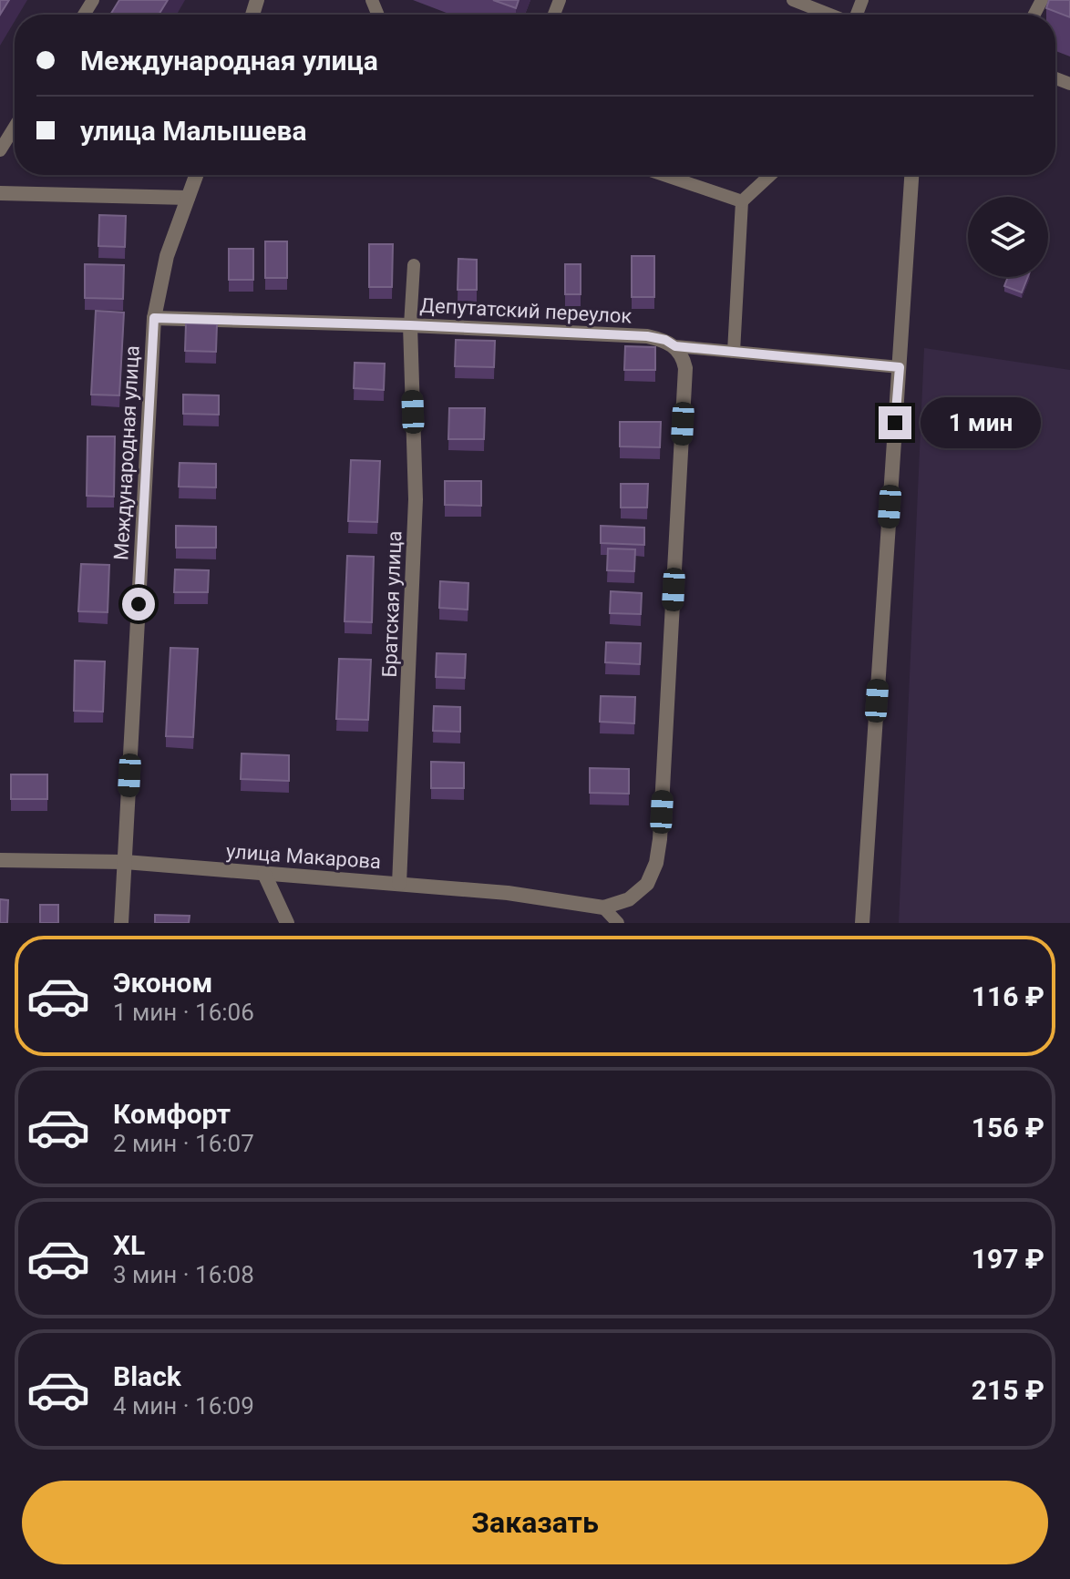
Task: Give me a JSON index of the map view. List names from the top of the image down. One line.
{"streets":{"street":["Депутатский переулок","Международная улица","Братская улица","улица Макарова"]},"crossings":[["Депутатский переулок","Международная улица"],["Депутатский переулок","Братская улица"],["Международная улица","улица Макарова"],["Братская улица","улица Макарова"]],"page":{"banner":["Международная улица","улица Малышева"],"bubble":"1 мин","list":[{"name":"Эконом","note":"1 мин · 16:06","value":"116 ₽"},{"name":"Комфорт","note":"2 мин · 16:07","value":"156 ₽"},{"name":"XL","note":"3 мин · 16:08","value":"197 ₽"},{"name":"Black","note":"4 мин · 16:09","value":"215 ₽"}],"buttons":"Заказать"}}
